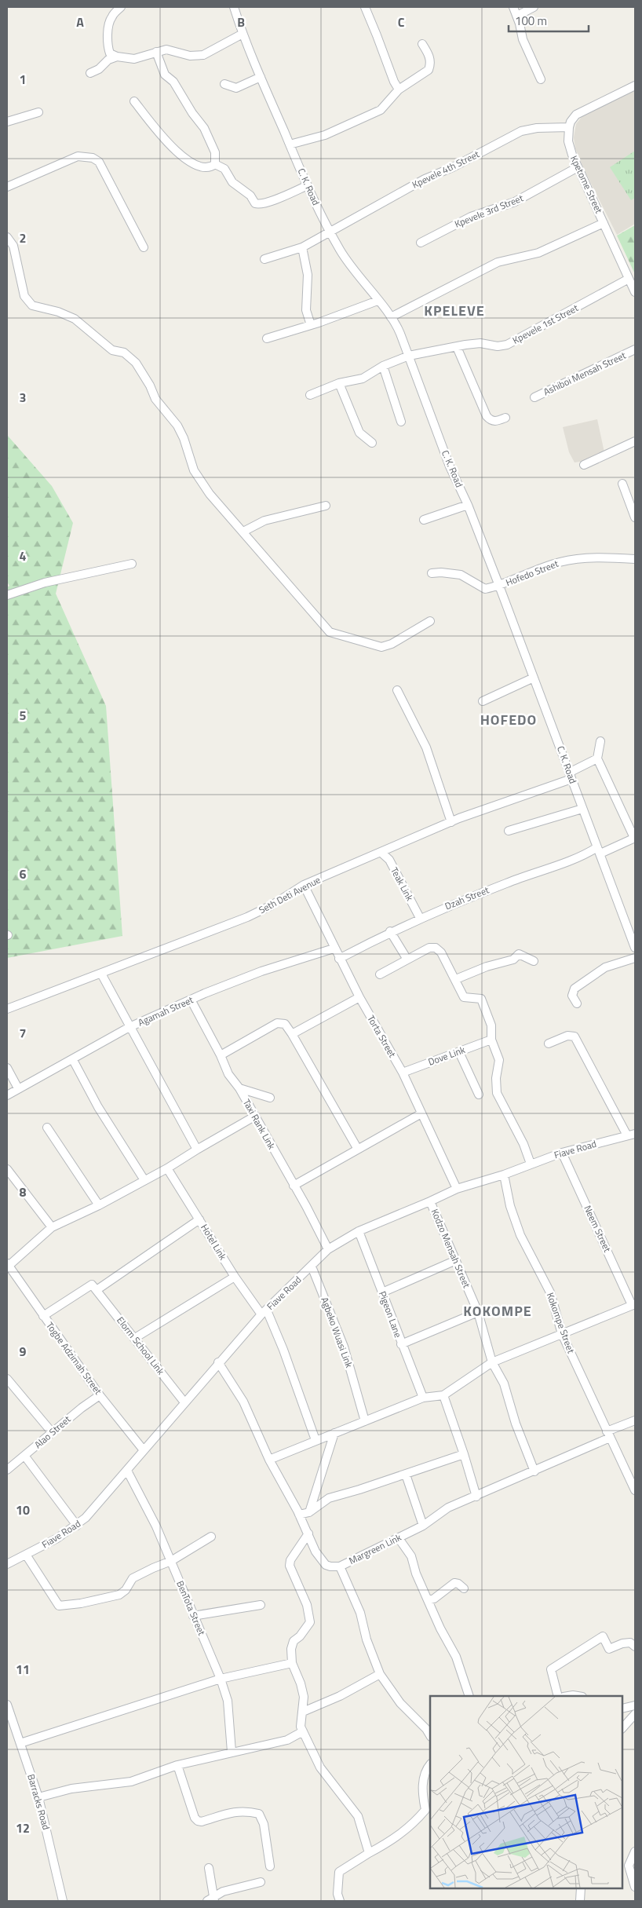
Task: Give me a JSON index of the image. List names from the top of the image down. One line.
{"streets":{"street":["Kpevele 4th Street","Kpetome Street","C. K. Road","Kpevele 3rd Street","Kpevele 1st Street","Ashiboi Mensah Street","Hofedo Street","Teak Link","Seth Deti Avenue","Dzah Street","Agamah Street","Torta Street","Dove Link","Taxi Rank Link","Fiave Road","Neem Street","Hotel Link","Kodzo Mensah Street","Pigeon Lane","Kokompe Street","Agbeko Wuasi Link","Elorm School Link","Togbe Adzimah Street","Alao Street","Margreen Link","BenTota Street","Barracks Road"]},"crossings":[["Kpevele 4th Street","Kpetome Street"],["Kpevele 4th Street","C. K. Road"],["Kpetome Street","Kpevele 3rd Street"],["Kpetome Street","Kpevele 1st Street"],["C. K. Road","Kpevele 1st Street"],["C. K. Road","Hofedo Street"],["C. K. Road","Seth Deti Avenue"],["C. K. Road","Dzah Street"],["Teak Link","Seth Deti Avenue"],["Teak Link","Dzah Street"],["Seth Deti Avenue","Torta Street"],["Dzah Street","Torta Street"],["Agamah Street","Torta Street"],["Agamah Street","Taxi Rank Link"],["Torta Street","Dove Link"],["Torta Street","Fiave Road"],["Taxi Rank Link","Fiave Road"],["Fiave Road","Neem Street"],["Fiave Road","Hotel Link"],["Fiave Road","Kodzo Mensah Street"],["Fiave Road","Pigeon Lane"],["Fiave Road","Kokompe Street"],["Fiave Road","Agbeko Wuasi Link"],["Fiave Road","Elorm School Link"],["Fiave Road","Togbe Adzimah Street"],["Fiave Road","Margreen Link"],["Fiave Road","BenTota Street"],["Kodzo Mensah Street","Margreen Link"],["Kokompe Street","Margreen Link"],["Togbe Adzimah Street","Alao Street"]],"districts":["KPELEVE","HOFEDO","KOKOMPE"],"scale_bar":"100 m","grid":{"columns":["A","B","C"],"rows":["1","2","3","4","5","6","7","8","9","10","11","12"]}}
